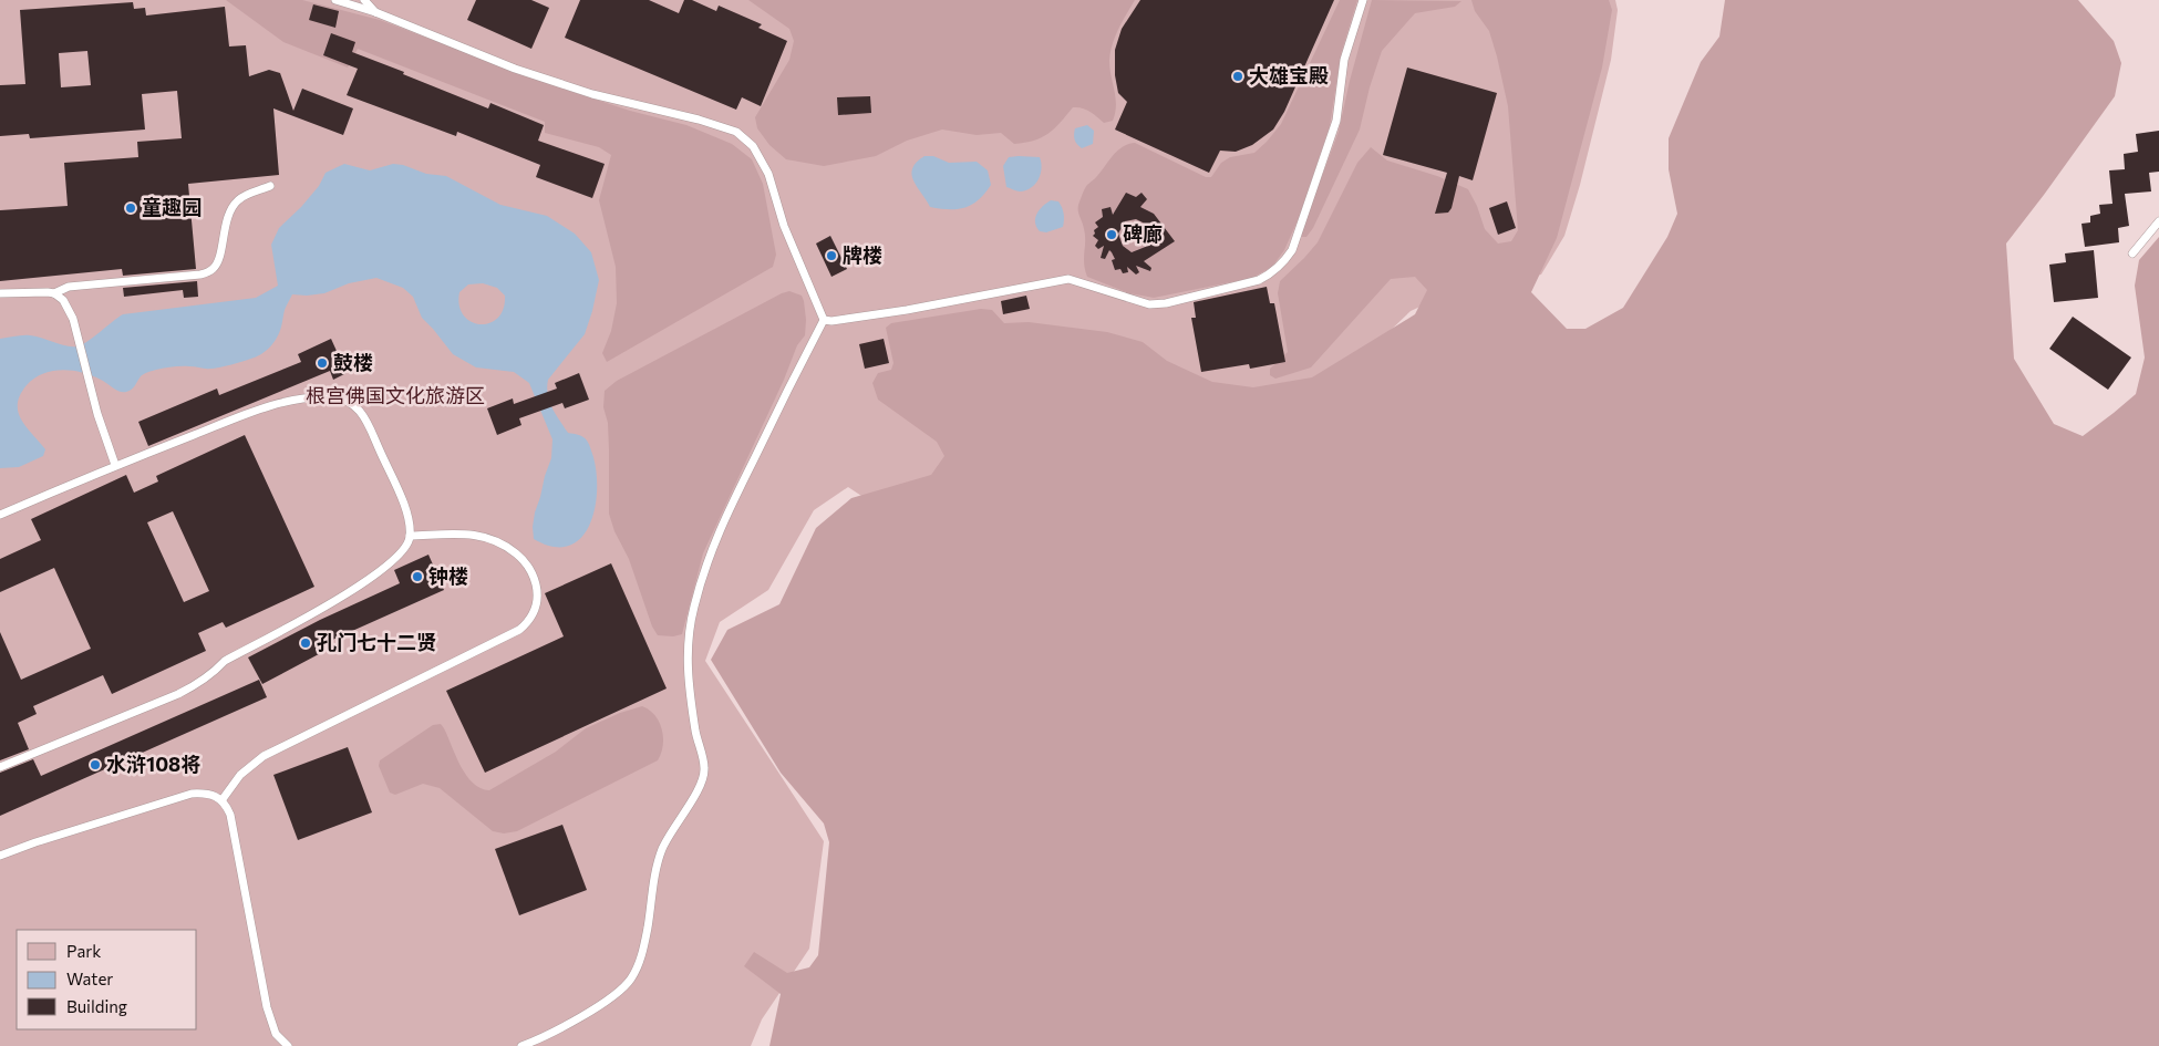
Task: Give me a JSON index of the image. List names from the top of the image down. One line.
{"parks":["根宫佛国文化旅游区"],"places":["大雄宝殿","童趣园","碑廊","牌楼","鼓楼","钟楼","孔门七十二贤","水浒108将"],"legend":["Park","Water","Building"]}
